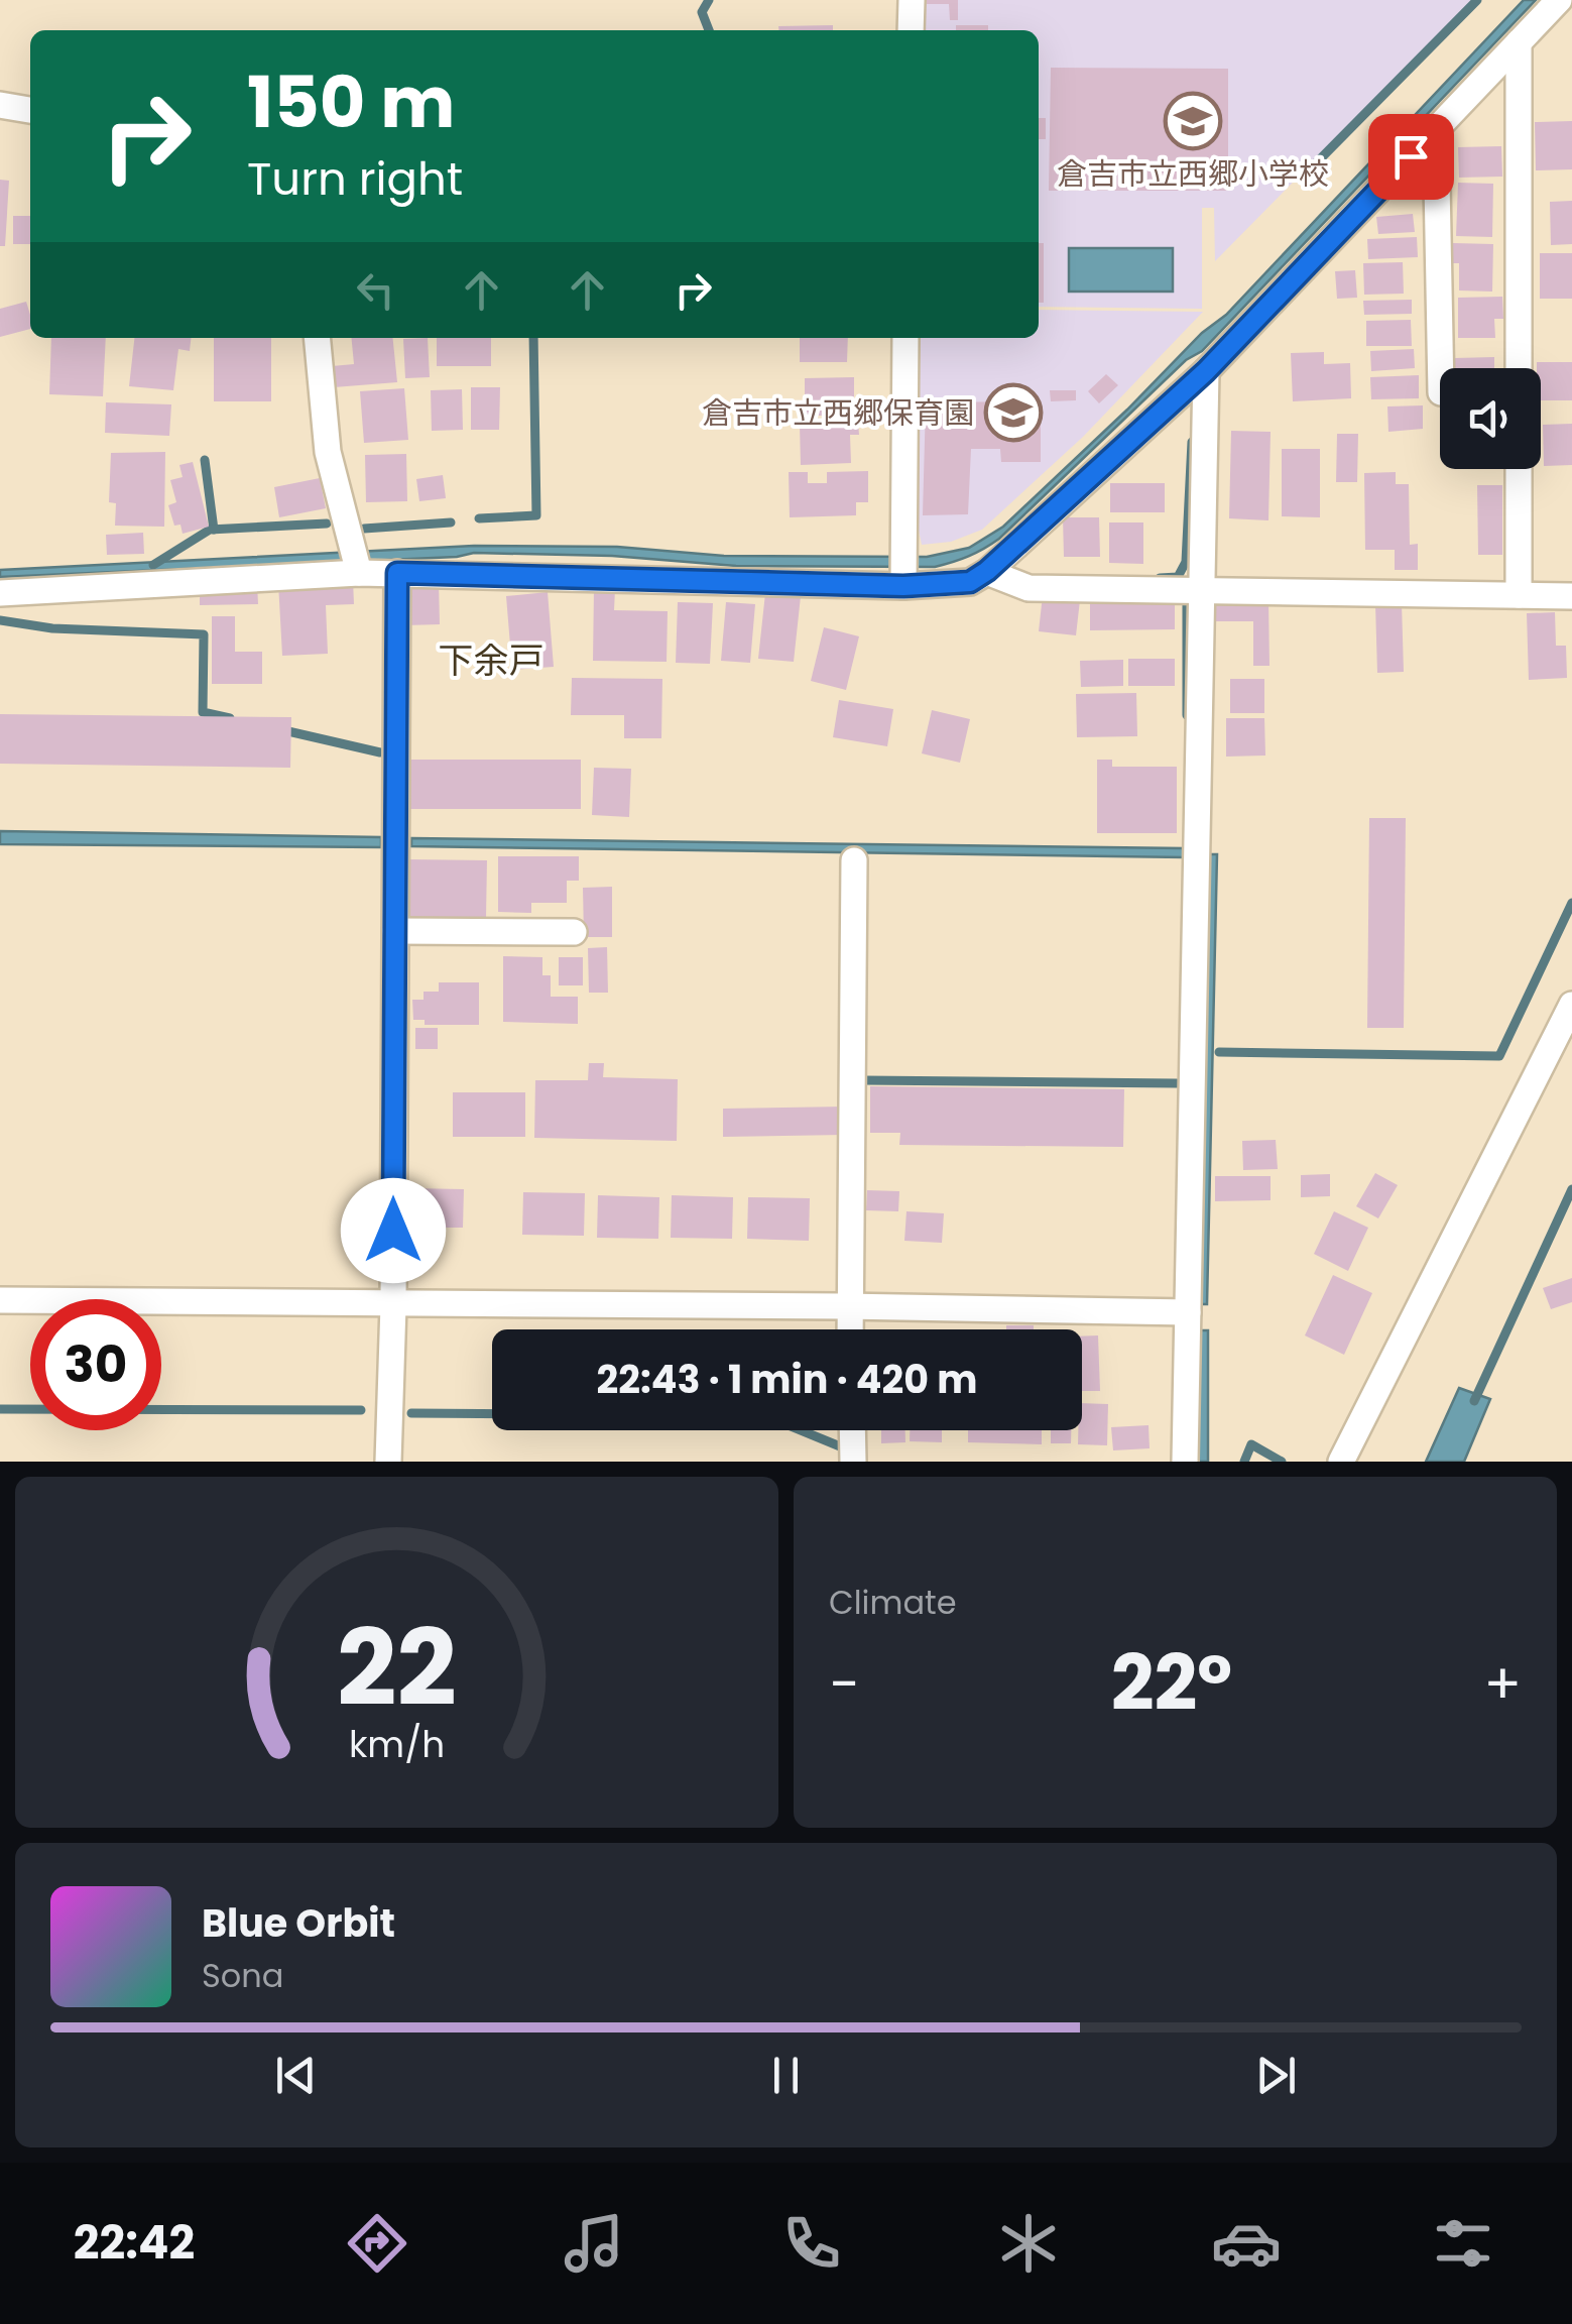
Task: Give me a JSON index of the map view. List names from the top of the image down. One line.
{"districts":["下余戸"],"places":{"school or university":["倉吉市立西郷小学校","倉吉市立西郷保育園"]},"page":{"turn":["150 m","Turn right"],"limit":"30","trip":"22:43 · 1 min · 420 m","tile":"Climate","heat":["−","22°","+"],"song":["Blue Orbit","Sona"],"tabs":"22:42","gauge":["22","km/h"]}}
